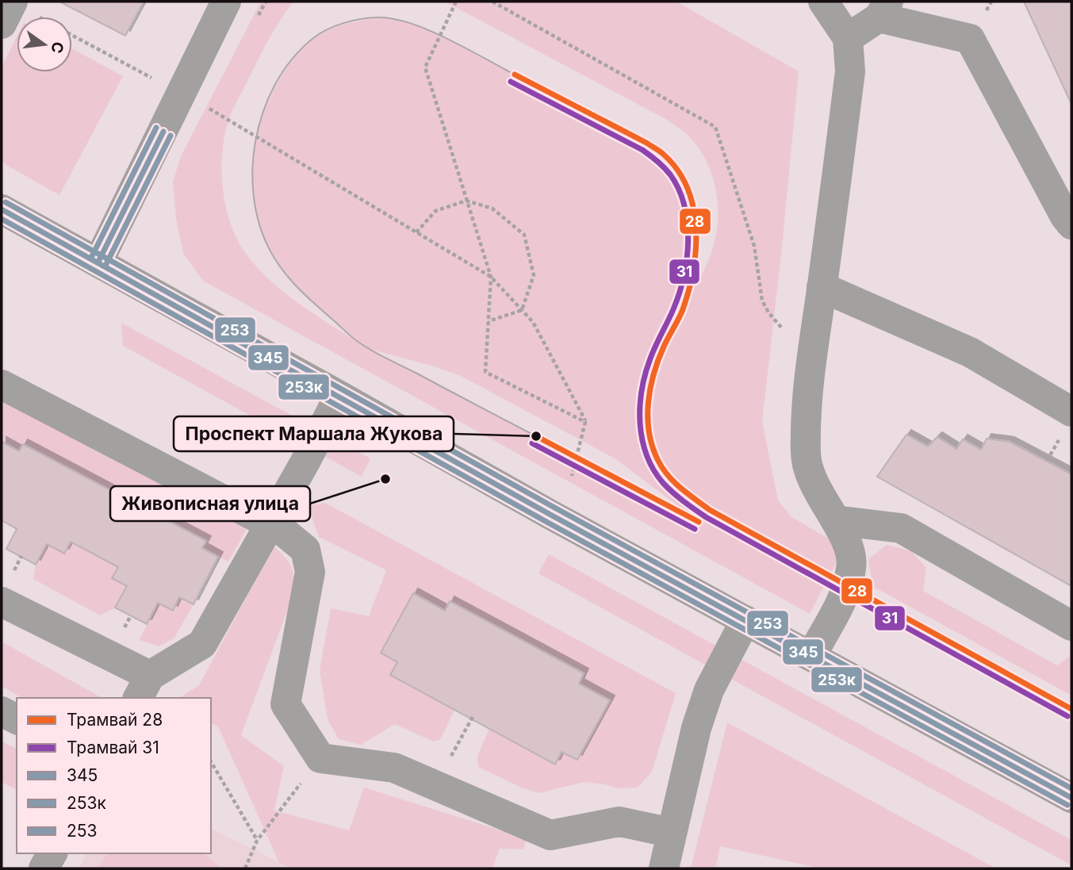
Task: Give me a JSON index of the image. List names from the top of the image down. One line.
{"places":["Проспект Маршала Жукова","Живописная улица"],"lines":["tram line 28","tram line 31","transit line 253","transit line 345","transit line 253к"],"legend":["Трамвай 28","Трамвай 31","345","253к","253"],"north":"right"}
